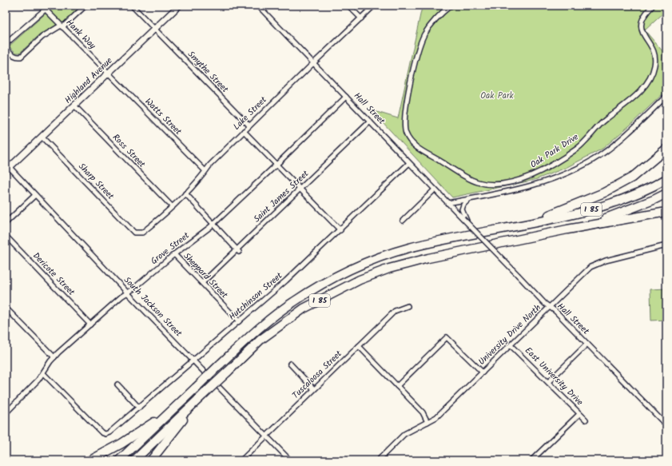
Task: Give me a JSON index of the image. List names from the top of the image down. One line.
{"streets":{"highway":["I 85"],"main road":["Highland Avenue"],"street":["Hank Way","Smythe Street","Hall Street","Lake Street","Watts Street","Ross Street","Oak Park Drive","Sharp Street","Saint James Street","Grove Street","Dericote Street","Sheppard Street","Hutchinson Street","South Jackson Street","University Drive North","Tuscaloosa Street","East University Drive"]},"crossings":[["Hank Way","Highland Avenue"],["Hank Way","Watts Street"],["Smythe Street","Highland Avenue"],["Smythe Street","Lake Street"],["Highland Avenue","Watts Street"],["Highland Avenue","Ross Street"],["Highland Avenue","Sharp Street"],["Highland Avenue","South Jackson Street"],["Hall Street","Lake Street"],["Hall Street","Saint James Street"],["Hall Street","Grove Street"],["Hall Street","Hutchinson Street"],["Hall Street","University Drive North"],["Lake Street","Watts Street"],["Lake Street","Ross Street"],["Lake Street","Sharp Street"],["Saint James Street","Sheppard Street"],["Grove Street","Dericote Street"],["Grove Street","Sheppard Street"],["Grove Street","Hutchinson Street"],["Grove Street","South Jackson Street"],["Sheppard Street","Hutchinson Street"],["Hutchinson Street","South Jackson Street"],["South Jackson Street","Tuscaloosa Street"],["University Drive North","East University Drive"]],"parks":["Oak Park"]}
